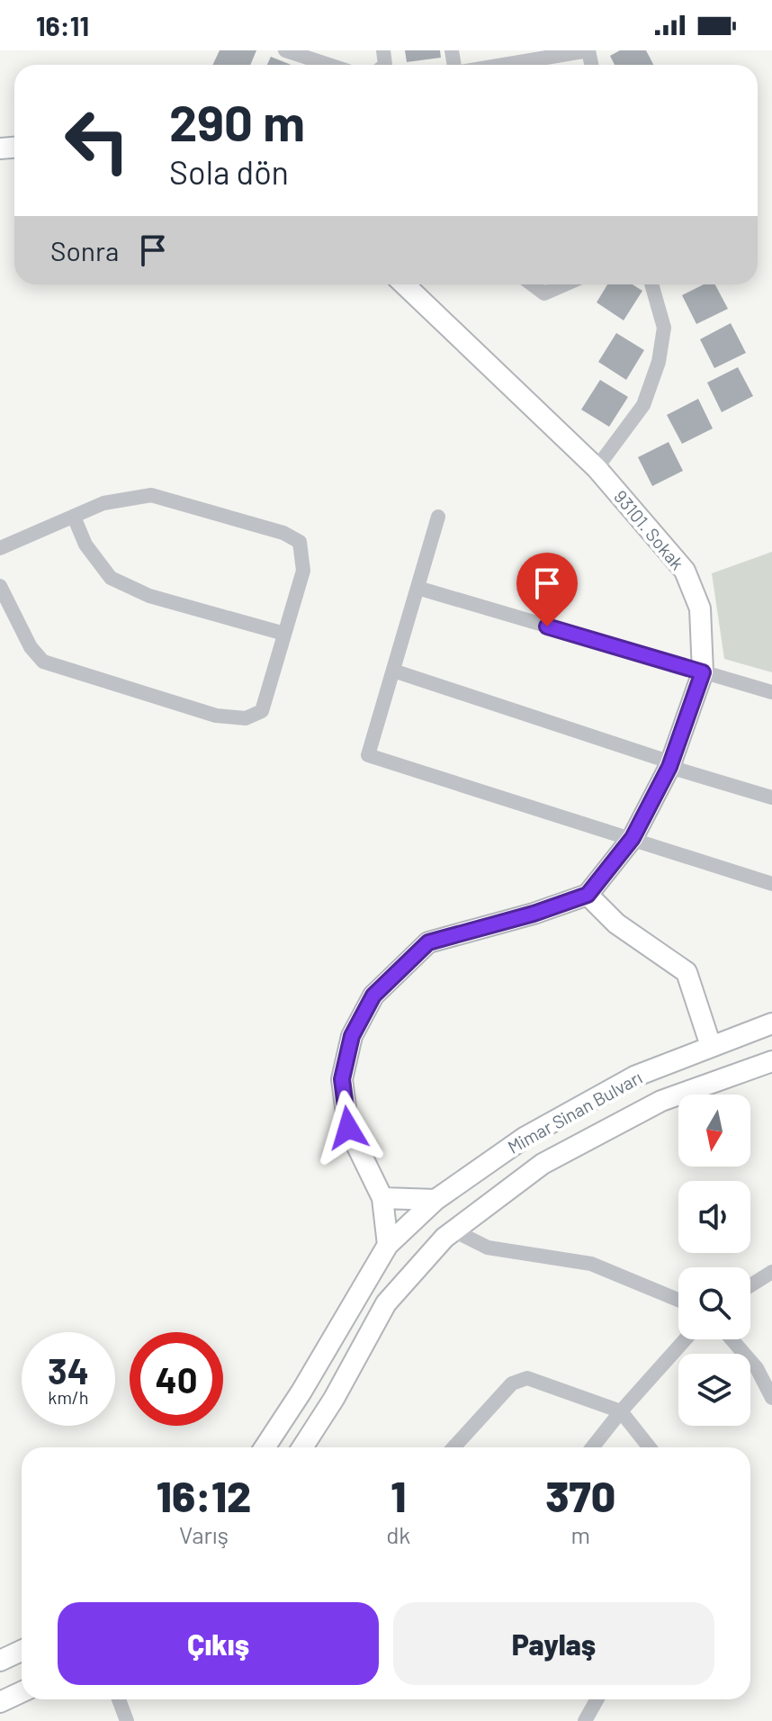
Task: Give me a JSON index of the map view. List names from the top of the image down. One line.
{"streets":{"street":["93101. Sokak","Mimar Sinan Bulvarı"]},"north":"bottom","page":{"status":"16:11","turn":["290 m","Sola dön"],"then":"Sonra","speed":"34 km/h","limit":"40","eta":["16:12","Varış","1","dk","370","m"],"buttons":["Çıkış","Paylaş"]}}
